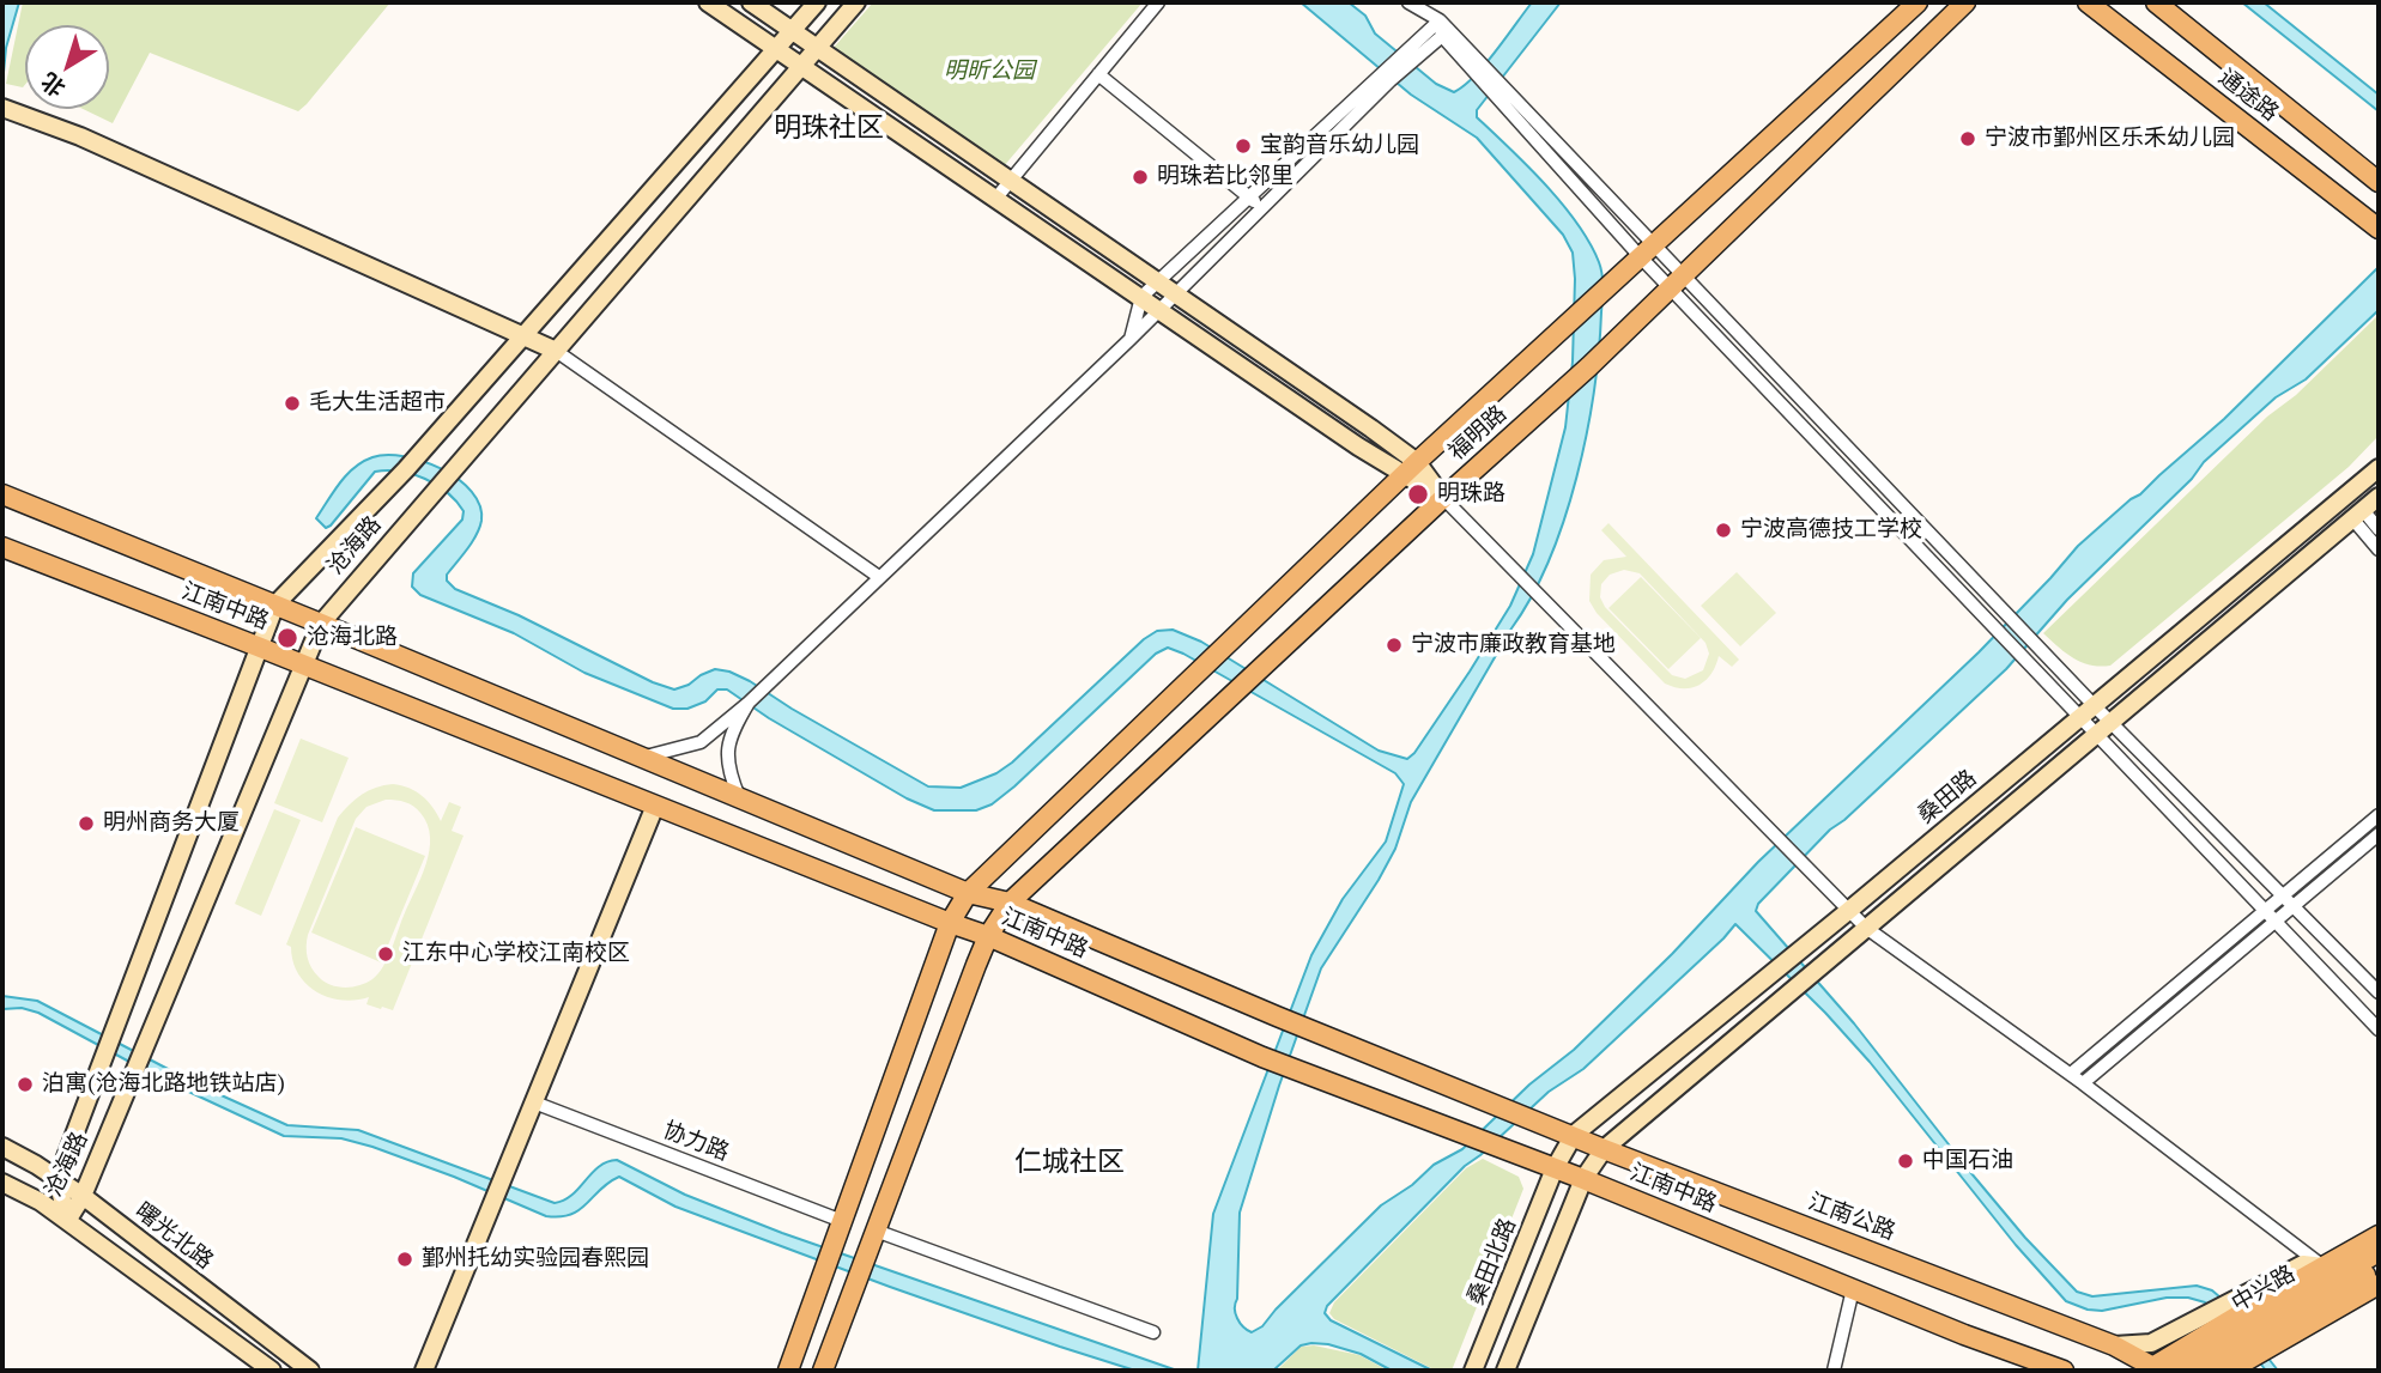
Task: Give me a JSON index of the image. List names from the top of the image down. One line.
{"streets":{"main road":["通途路","福明路","沧海路","江南中路","桑田路","江南公路","曙光北路","桑田北路","中兴路"],"street":["协力路"]},"crossings":[["福明路","江南中路"],["福明路","协力路"],["沧海路","江南中路"],["沧海路","曙光北路"],["江南中路","桑田路"],["江南中路","江南公路"],["江南中路","桑田北路"],["桑田路","江南公路"],["桑田路","桑田北路"]],"districts":["明珠社区","仁城社区"],"parks":["明昕公园"],"places":["宁波市鄞州区乐禾幼儿园","宝韵音乐幼儿园","明珠若比邻里","毛大生活超市","明珠路","宁波高德技工学校","沧海北路","宁波市廉政教育基地","明州商务大厦","江东中心学校江南校区","泊寓(沧海北路地铁站店)","中国石油","鄞州托幼实验园春熙园"],"north":"bottom left"}
